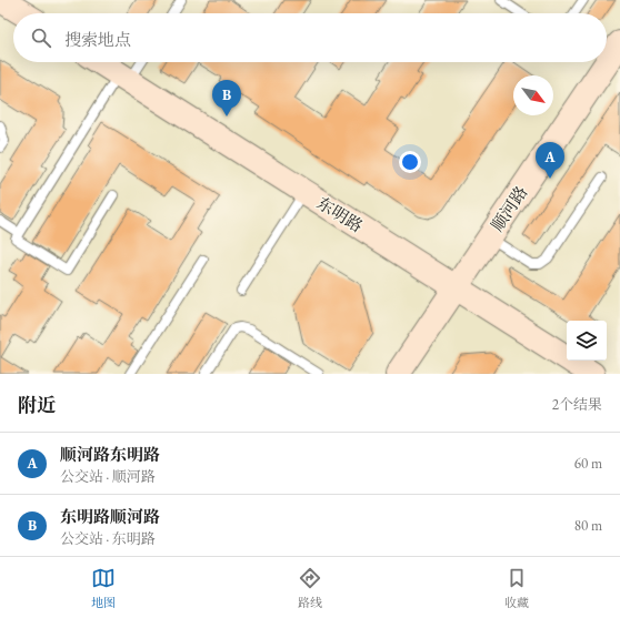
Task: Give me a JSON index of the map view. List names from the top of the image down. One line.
{"streets":{"street":["顺河路","东明路"]},"crossings":[["顺河路","东明路"]],"north":"bottom right","page":{"search":"搜索地点","pins":["B","A"],"heading":["附近","2个结果"],"list":[{"mark":"A","name":"顺河路东明路","note":"公交站 · 顺河路","value":"60 m"},{"mark":"B","name":"东明路顺河路","note":"公交站 · 东明路","value":"80 m"}],"nav":["地图","路线","收藏"]}}
